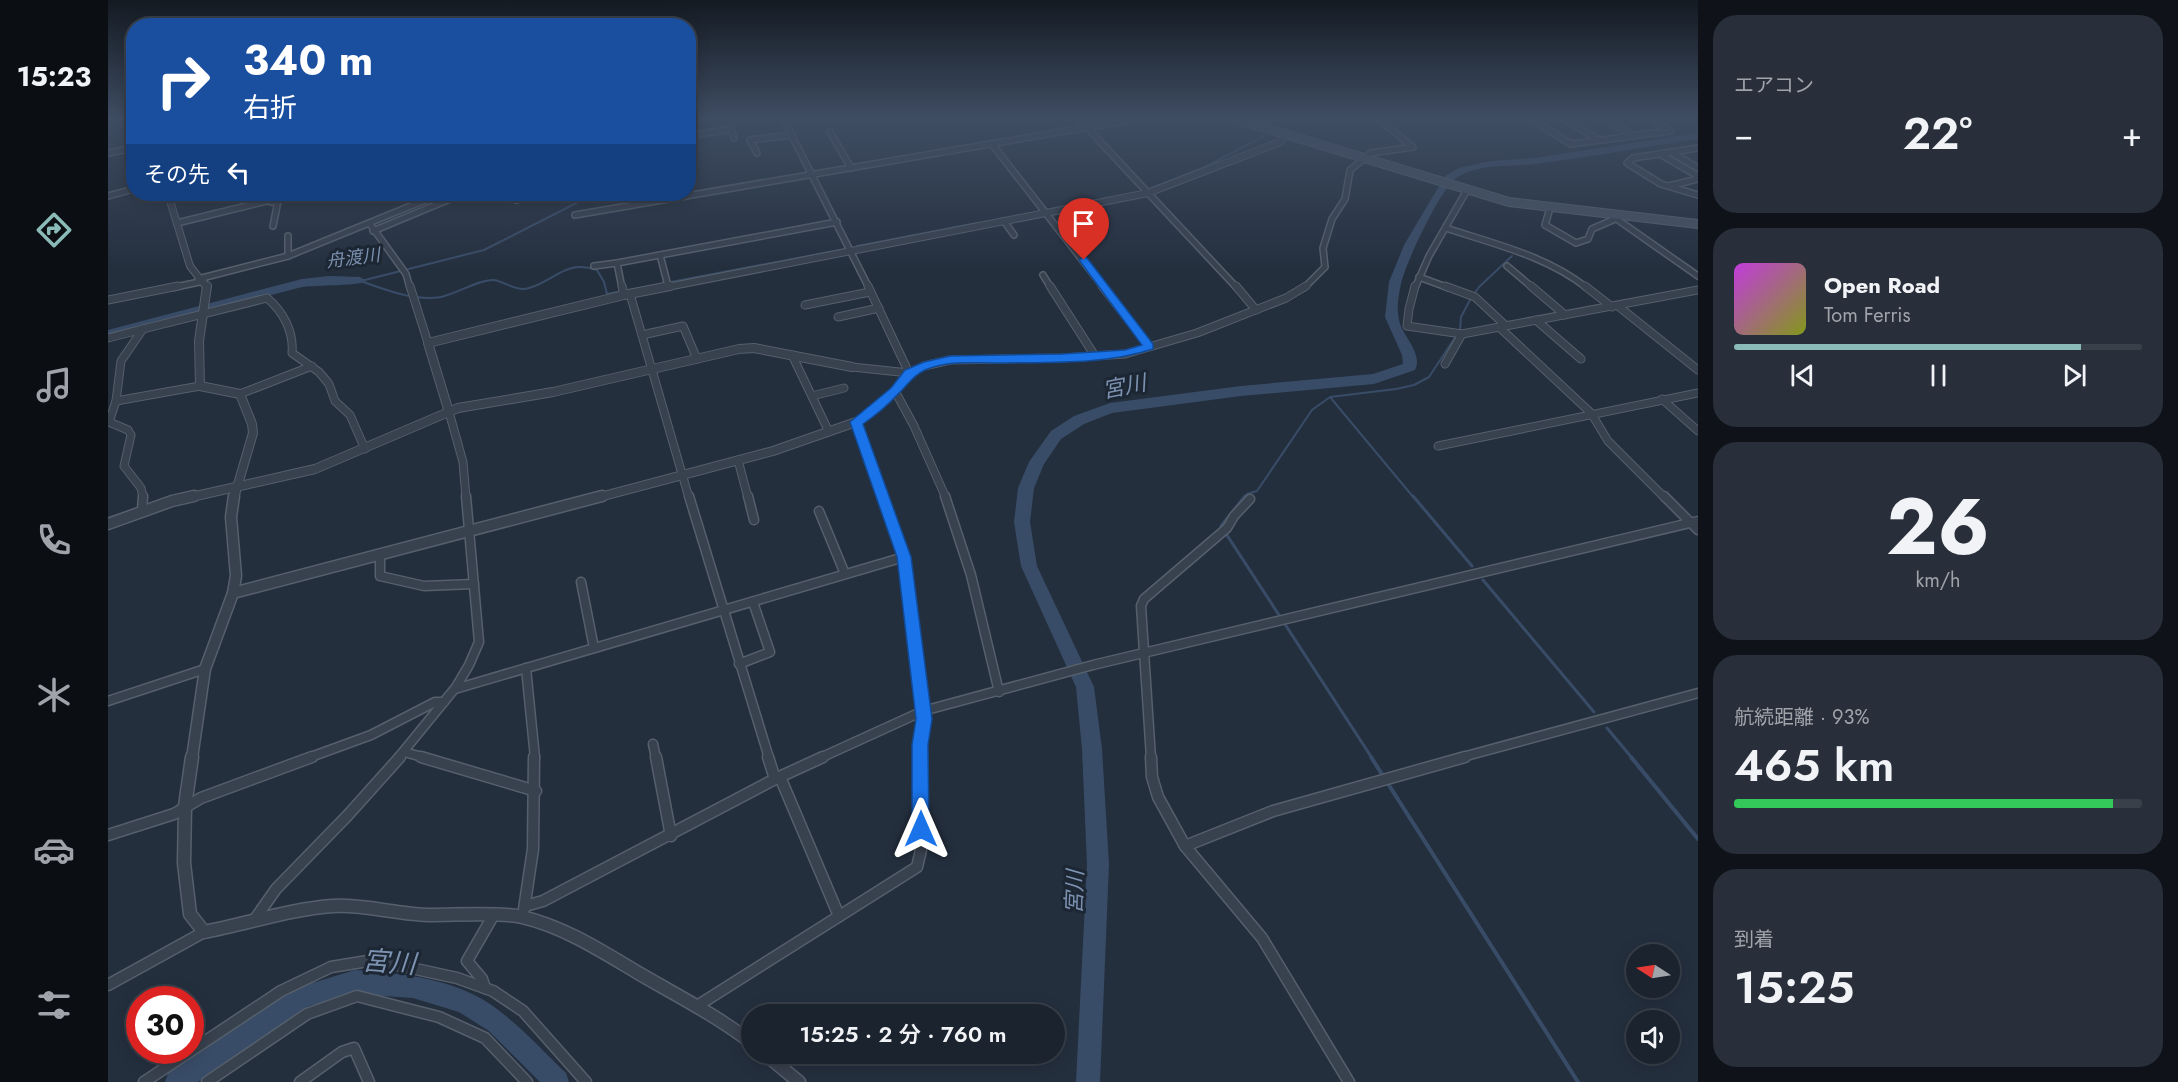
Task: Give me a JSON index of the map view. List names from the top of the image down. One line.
{"water":["舟渡川","宮川"],"north":"left","page":{"tabs":"15:23","tile":["エアコン",["26","km/h"],["航続距離 · 93%","465 km"],["到着","15:25"]],"turn":["340 m","右折"],"heat":["−","22°","+"],"then":"その先","song":["Open Road","Tom Ferris"],"limit":"30","trip":"15:25 · 2 分 · 760 m"}}
